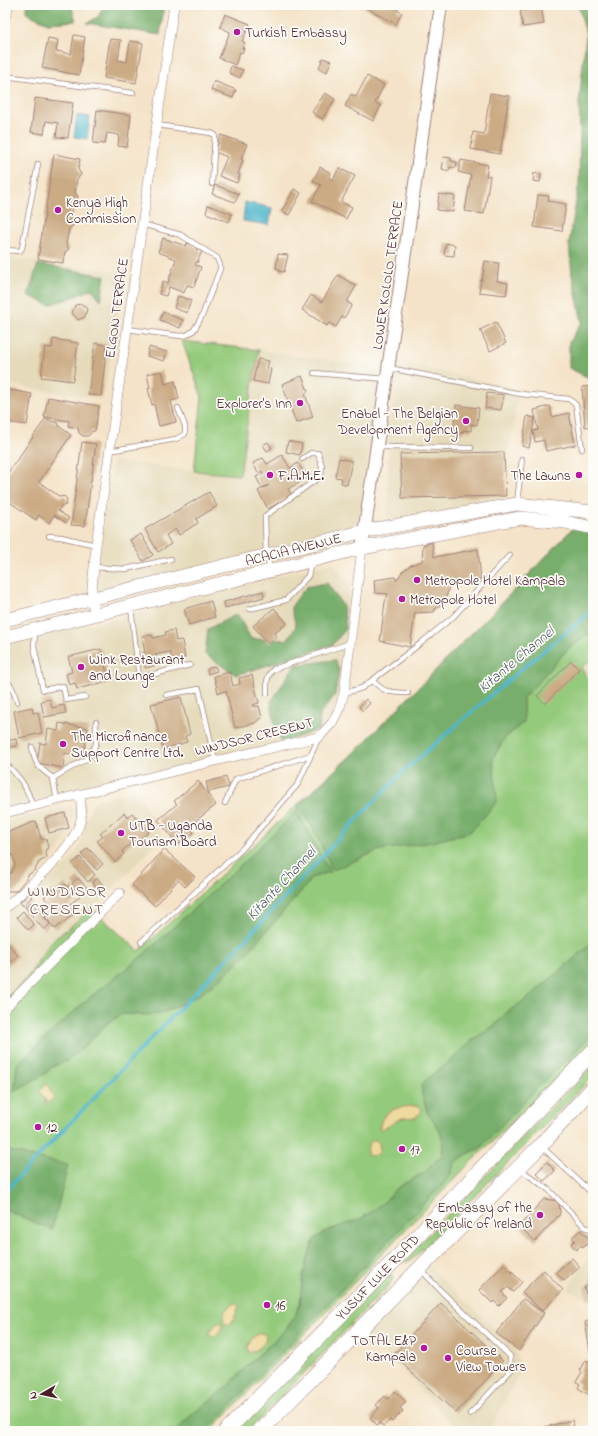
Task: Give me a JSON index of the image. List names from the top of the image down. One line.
{"streets":{"main road":["ACACIA AVENUE","YUSUF LULE ROAD"],"street":["LOWER KOLOLO TERRACE","ELGON TERRACE","WINDSOR CRESENT"]},"crossings":[["LOWER KOLOLO TERRACE","ACACIA AVENUE"],["LOWER KOLOLO TERRACE","WINDSOR CRESENT"],["ELGON TERRACE","ACACIA AVENUE"],["ACACIA AVENUE","WINDSOR CRESENT"]],"districts":["WINDISOR CRESENT"],"water":["Kitante Channel"],"places":["Turkish Embassy","Kenya High Commission","Explorer's Inn","Enabel - The Belgian Development Agency","F.A.M.E.","The Lawns","Metropole Hotel Kampala","Metropole Hotel","Wink Restaurant and Lounge","The Microfinance Support Centre Ltd.","UTB - Uganda Tourism Board","12","17","Embassy of the Republic of Ireland","16","TOTAL E&P Kampala","Course View Towers"],"north":"left"}
